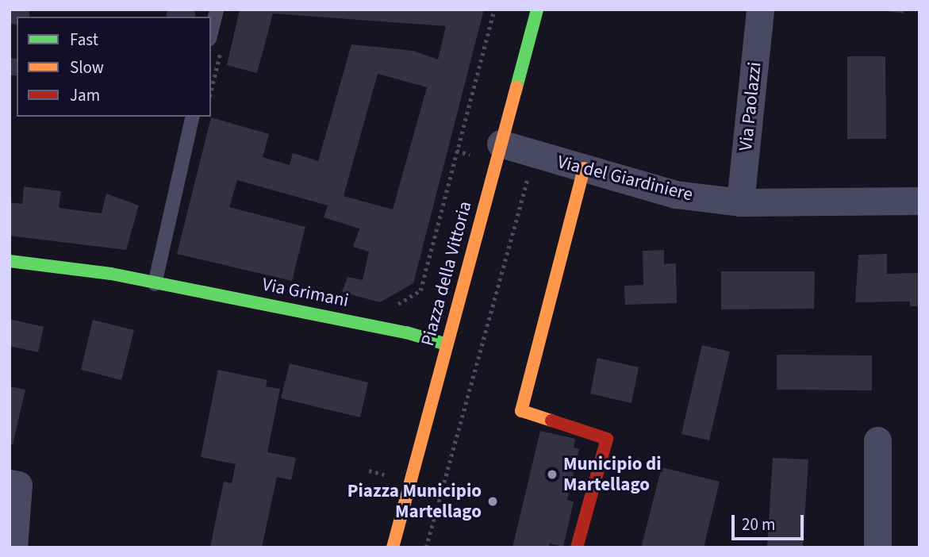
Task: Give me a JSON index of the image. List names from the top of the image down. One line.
{"streets":{"street":["Via Paolazzi","Via del Giardiniere","Piazza della Vittoria","Via Grimani"]},"crossings":[["Via Paolazzi","Via del Giardiniere"],["Via del Giardiniere","Piazza della Vittoria"],["Piazza della Vittoria","Via Grimani"]],"places":["Municipio di Martellago","Piazza Municipio Martellago"],"legend":["Fast","Slow","Jam"],"scale_bar":"20 m"}
